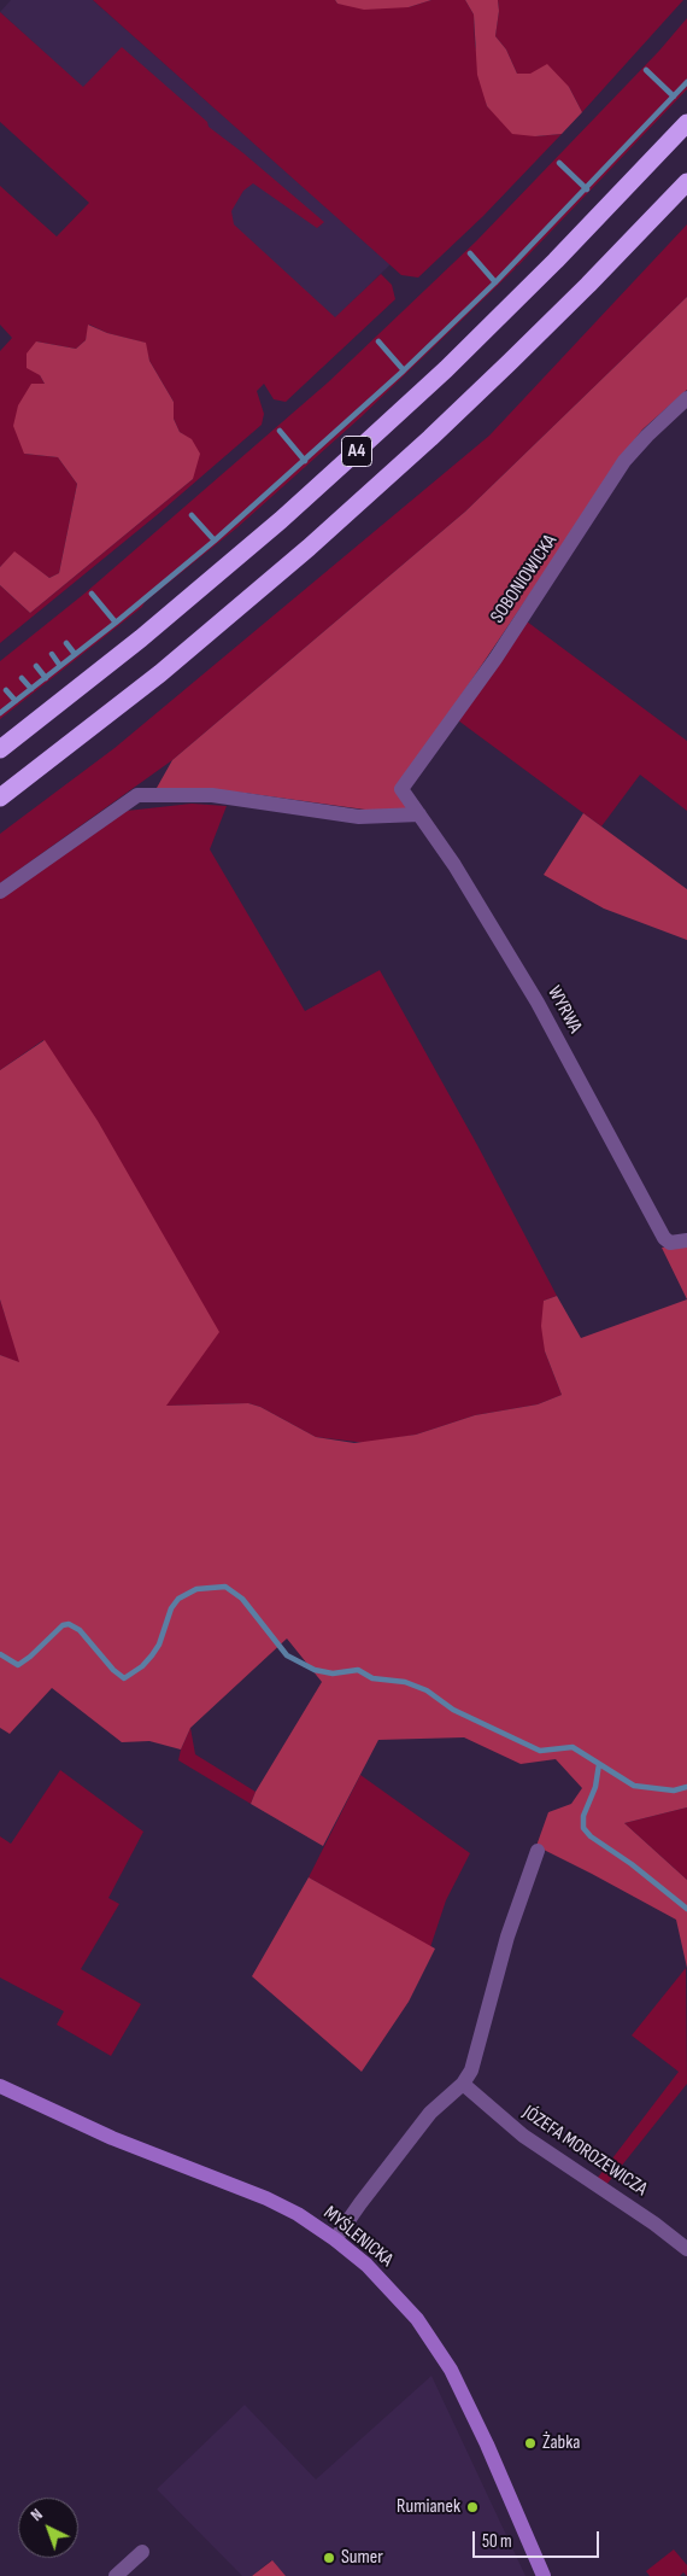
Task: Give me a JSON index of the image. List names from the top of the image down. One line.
{"streets":{"highway":["A4"],"street":["SOBONIOWICKA","WYRWA","JÓZEFA MOROZEWICZA","MYŚLENICKA"]},"crossings":[["SOBONIOWICKA","WYRWA"]],"places":["Żabka","Rumianek","Sumer"],"scale_bar":"50 m","north":"top left"}
